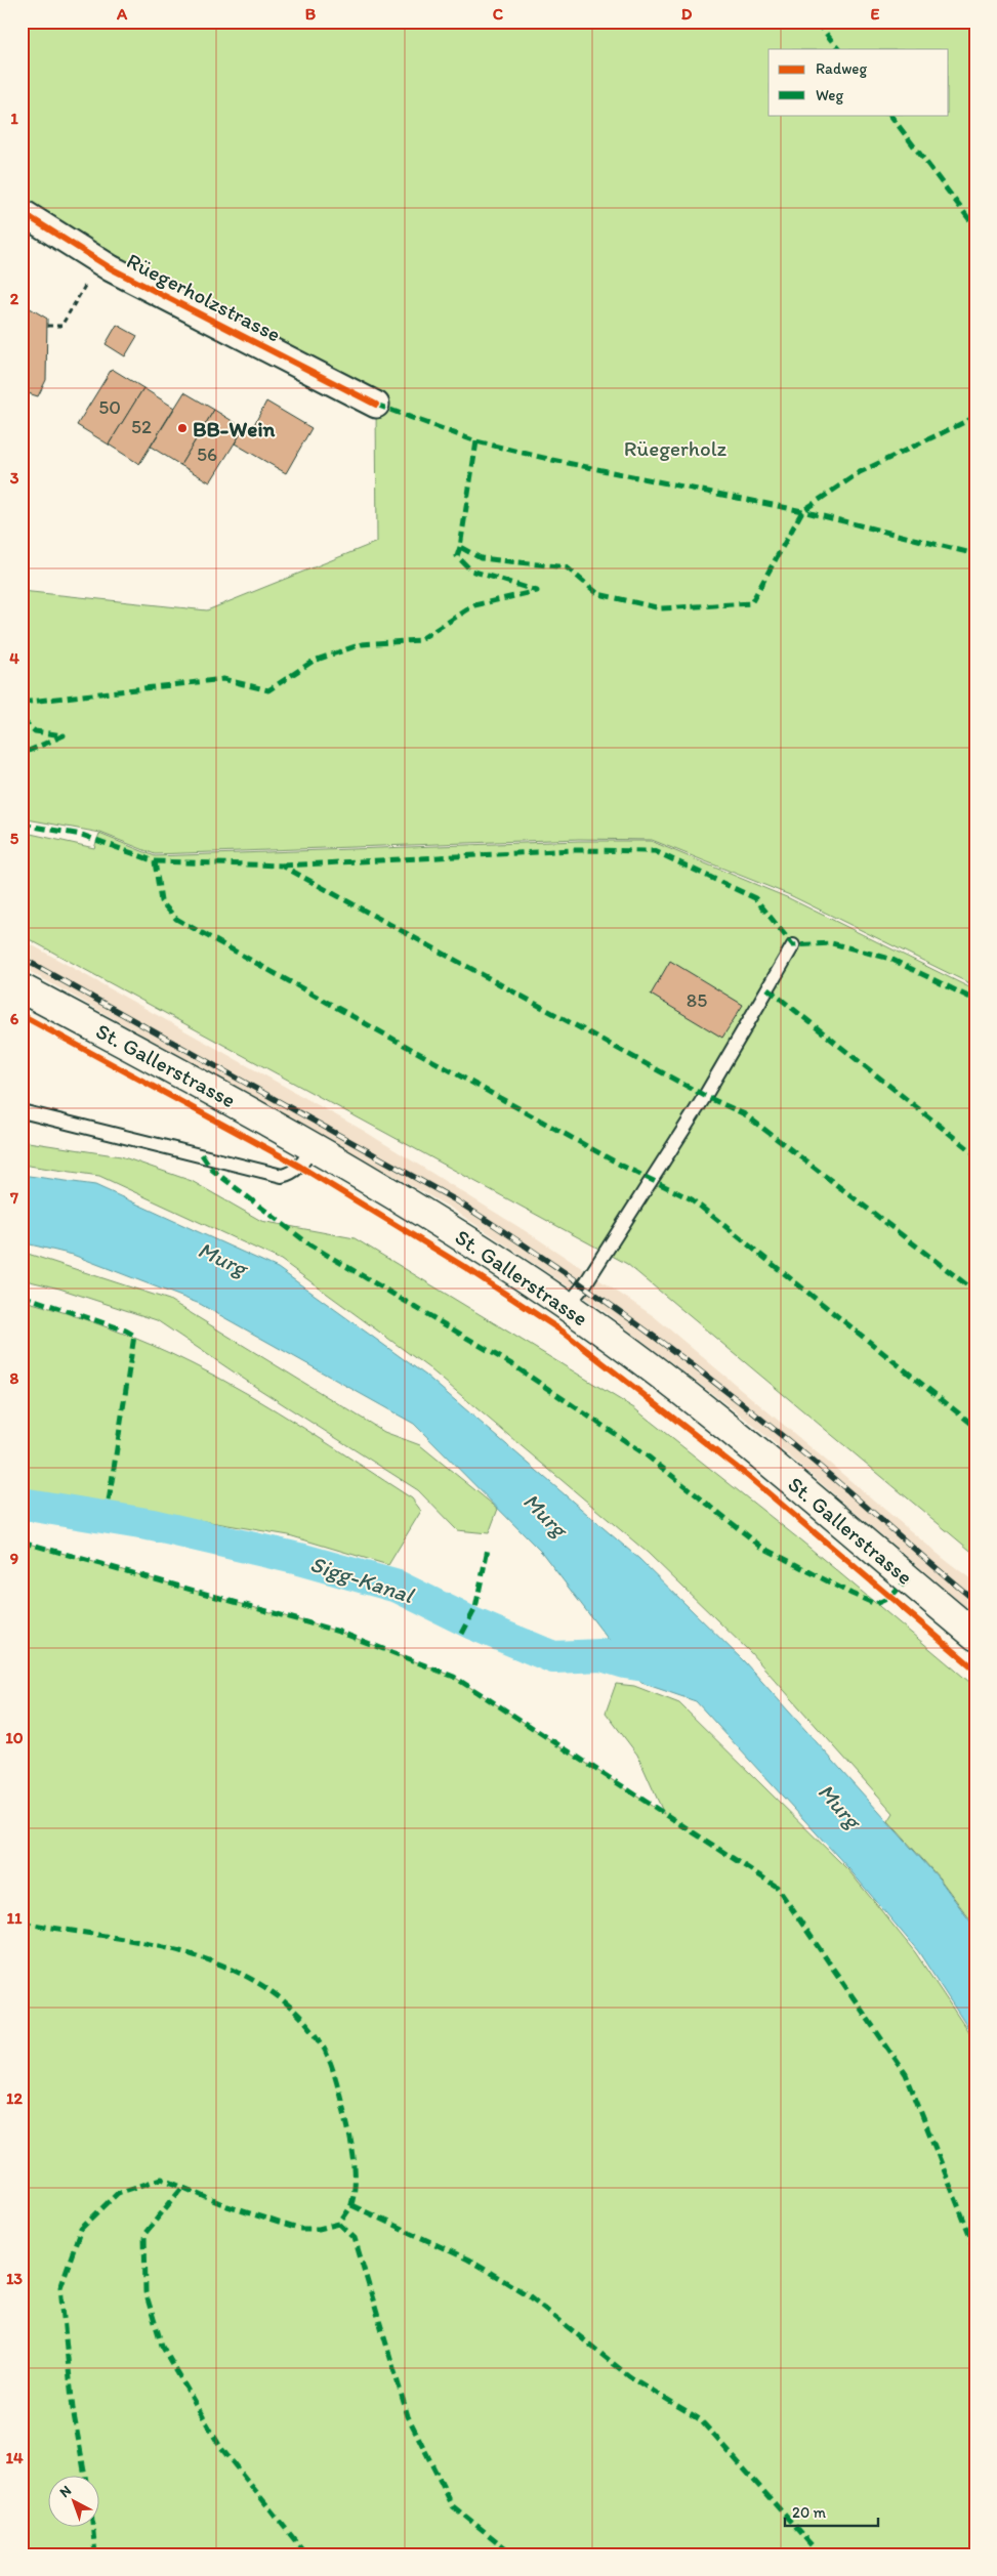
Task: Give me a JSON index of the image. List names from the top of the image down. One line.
{"streets":{"main road":["St. Gallerstrasse"],"street":["Rüegerholzstrasse"]},"water":["Murg","Sigg-Kanal"],"parks":["Rüegerholz"],"places":["BB-Wein"],"house_numbers":["50","52","56","85"],"legend":["Radweg","Weg"],"scale_bar":"20 m","north":"top left","grid":{"columns":["A","B","C","D","E"],"rows":["1","2","3","4","5","6","7","8","9","10","11","12","13","14"]}}
